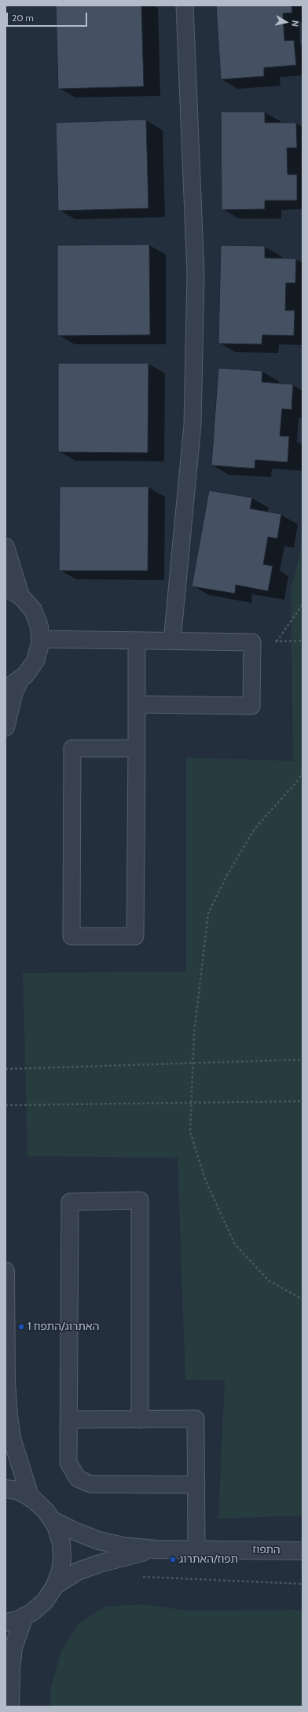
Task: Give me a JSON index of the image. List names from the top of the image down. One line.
{"streets":{"street":["התפוז"]},"places":["האתרוג/התפוז 1","תפוז/האתרוג"],"scale_bar":"20 m","north":"right"}
